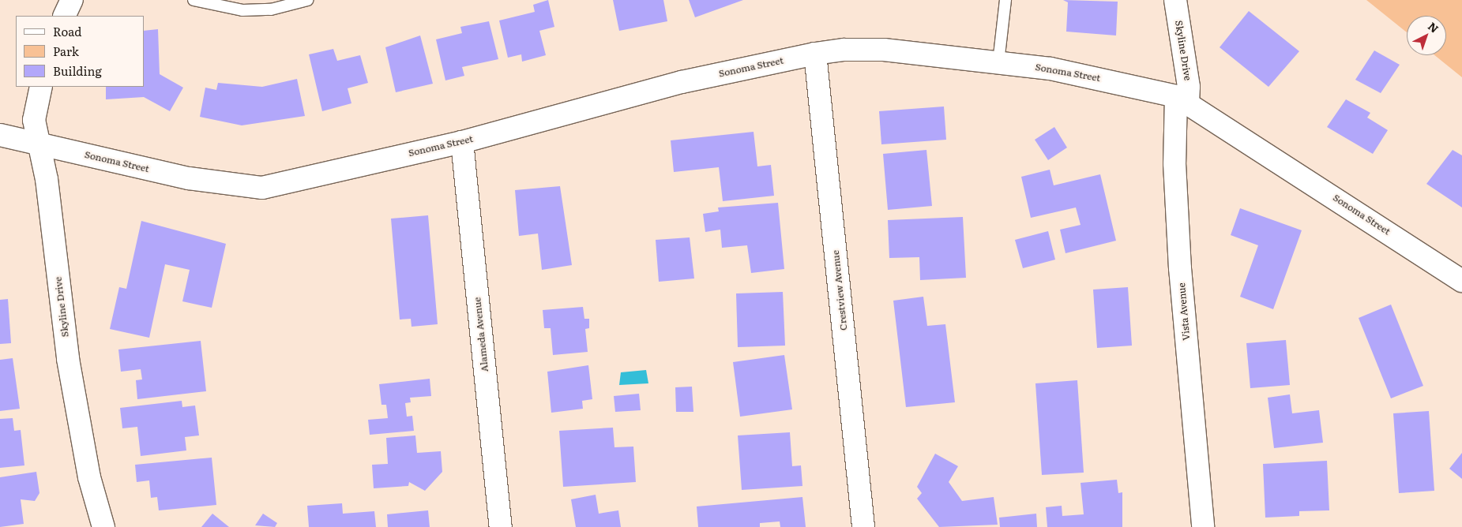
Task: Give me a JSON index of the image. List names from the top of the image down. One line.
{"streets":{"street":["Skyline Drive","Sonoma Street","Crestview Avenue","Vista Avenue","Alameda Avenue"]},"crossings":[["Skyline Drive","Sonoma Street"],["Skyline Drive","Vista Avenue"],["Sonoma Street","Crestview Avenue"],["Sonoma Street","Vista Avenue"],["Sonoma Street","Alameda Avenue"]],"legend":["Road","Park","Building"],"north":"top right"}
